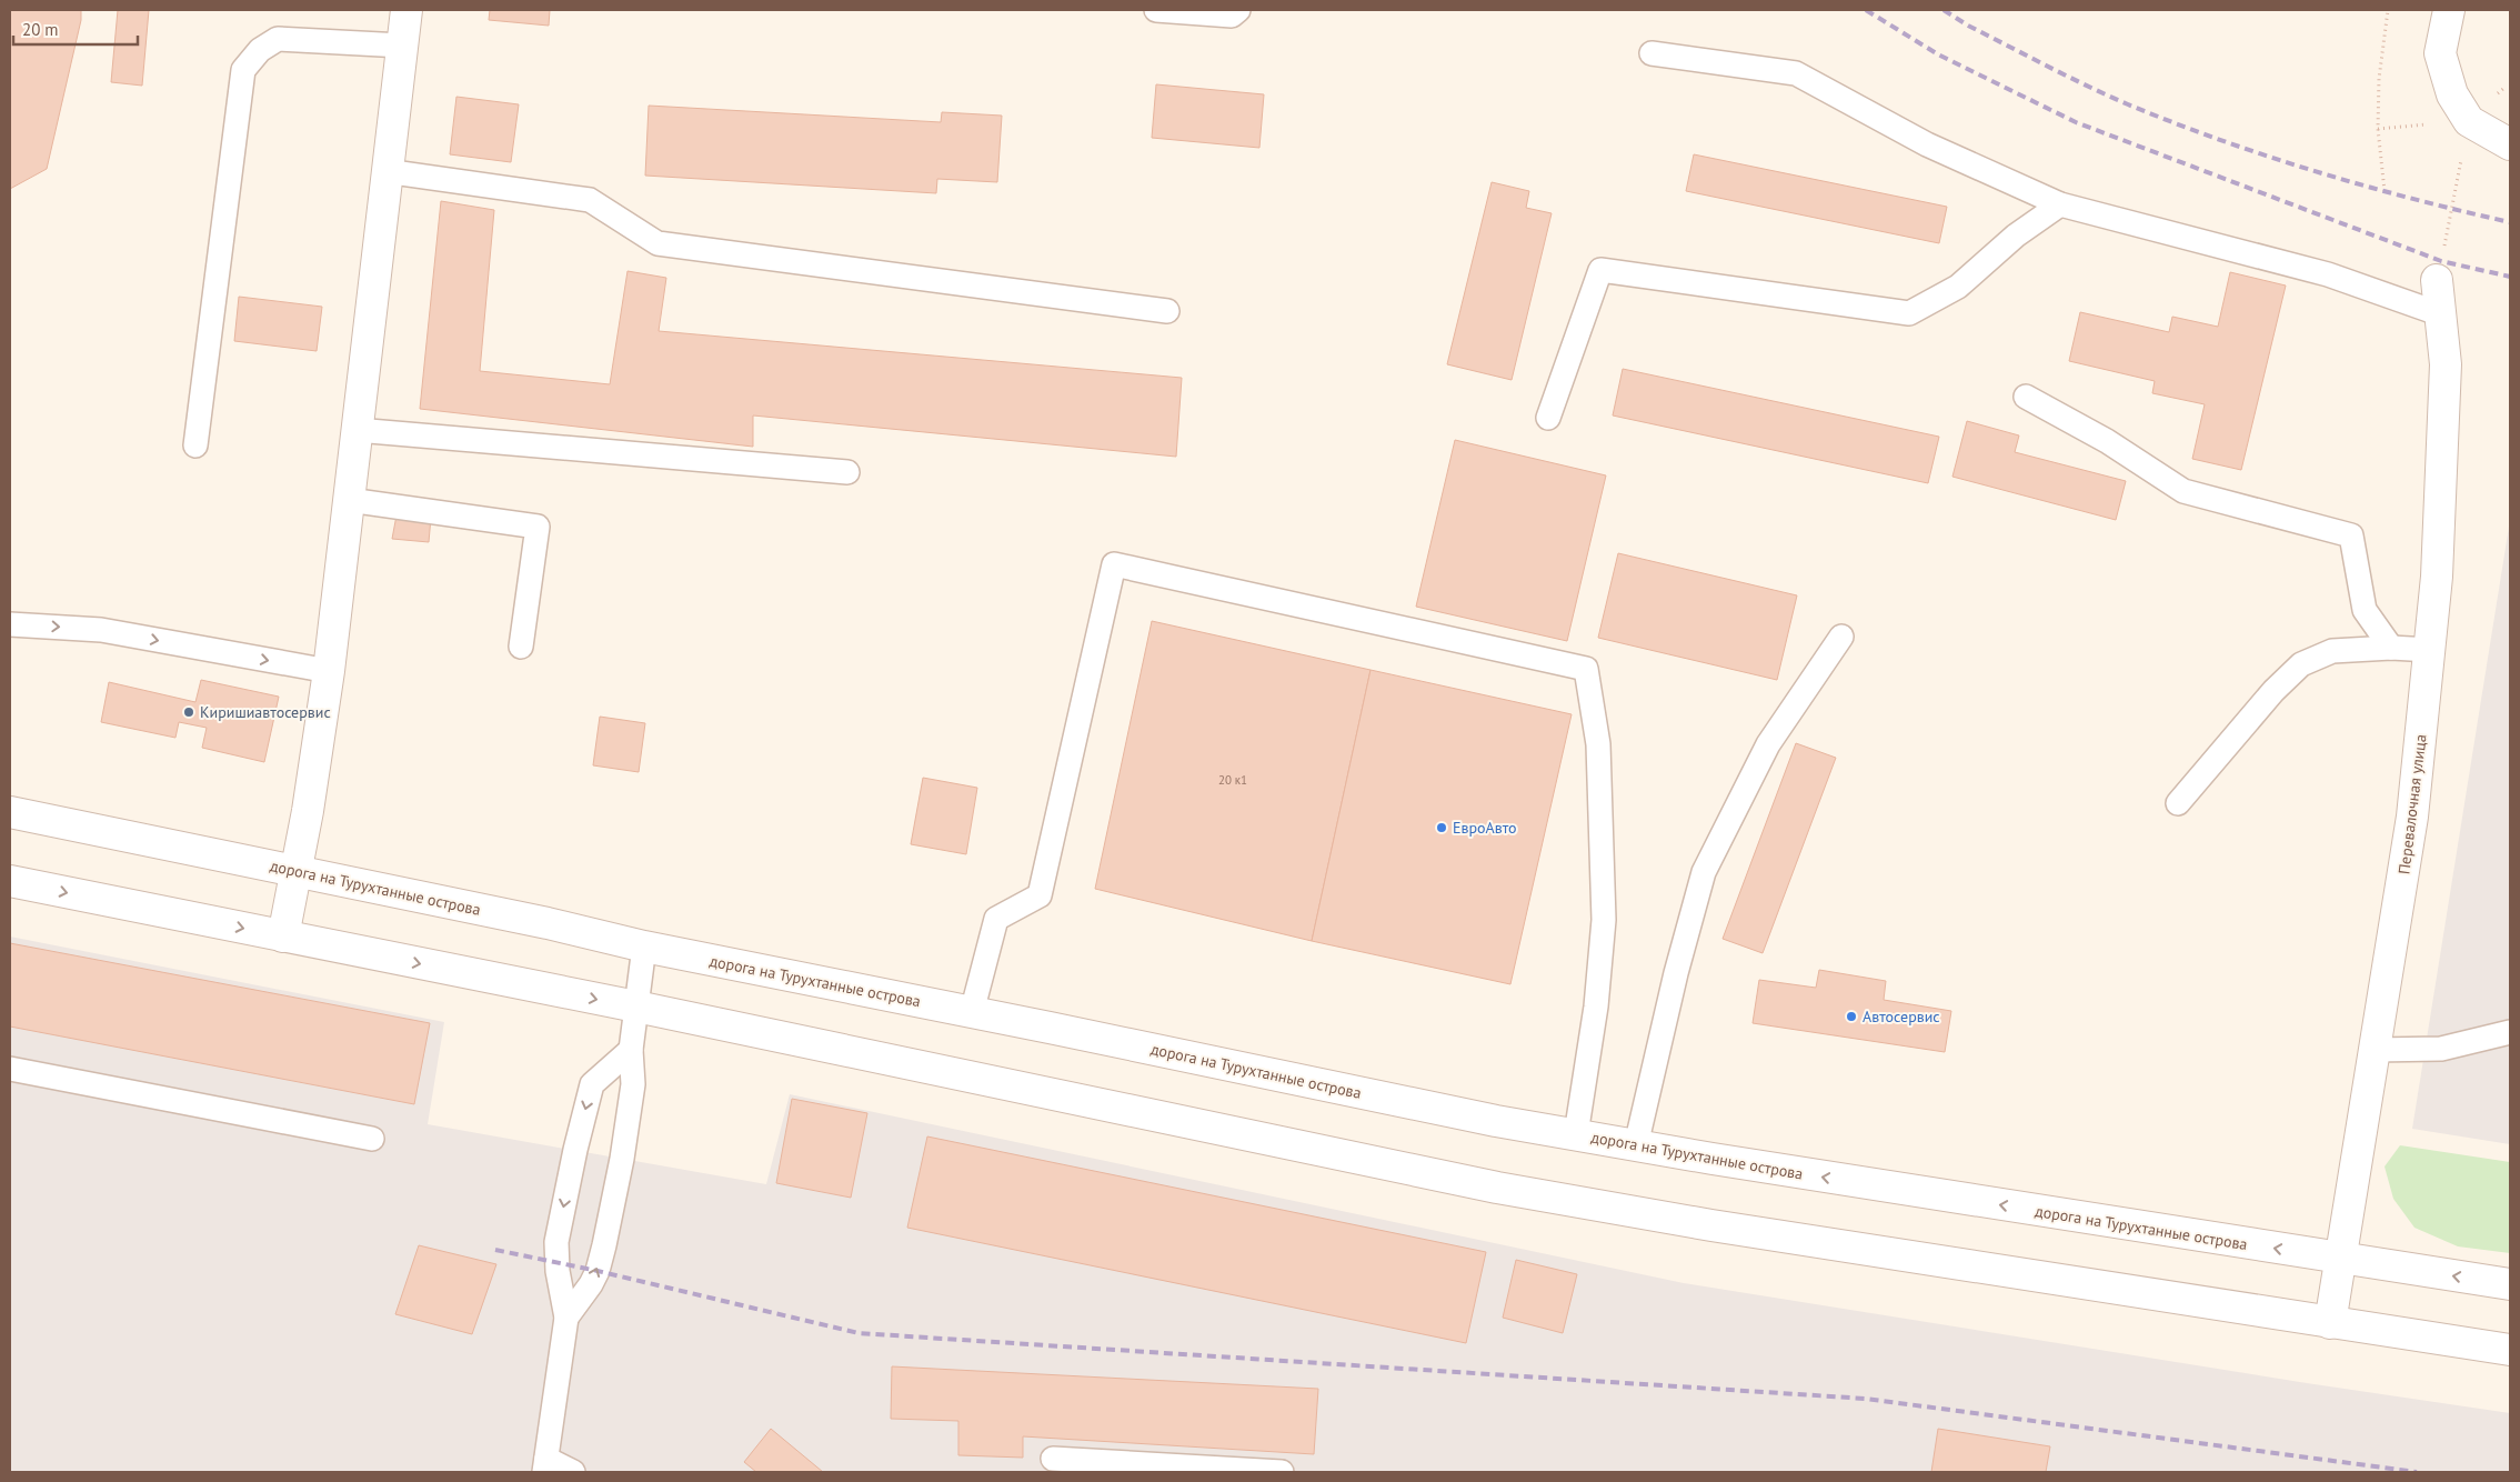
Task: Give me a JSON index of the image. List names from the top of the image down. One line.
{"streets":{"street":["Перевалочная улица","дорога на Турухтанные острова"]},"crossings":[["Перевалочная улица","дорога на Турухтанные острова"]],"places":["Киришиавтосервис","ЕвроАвто","Автосервис"],"house_numbers":["20 к1"],"scale_bar":"20 m"}
